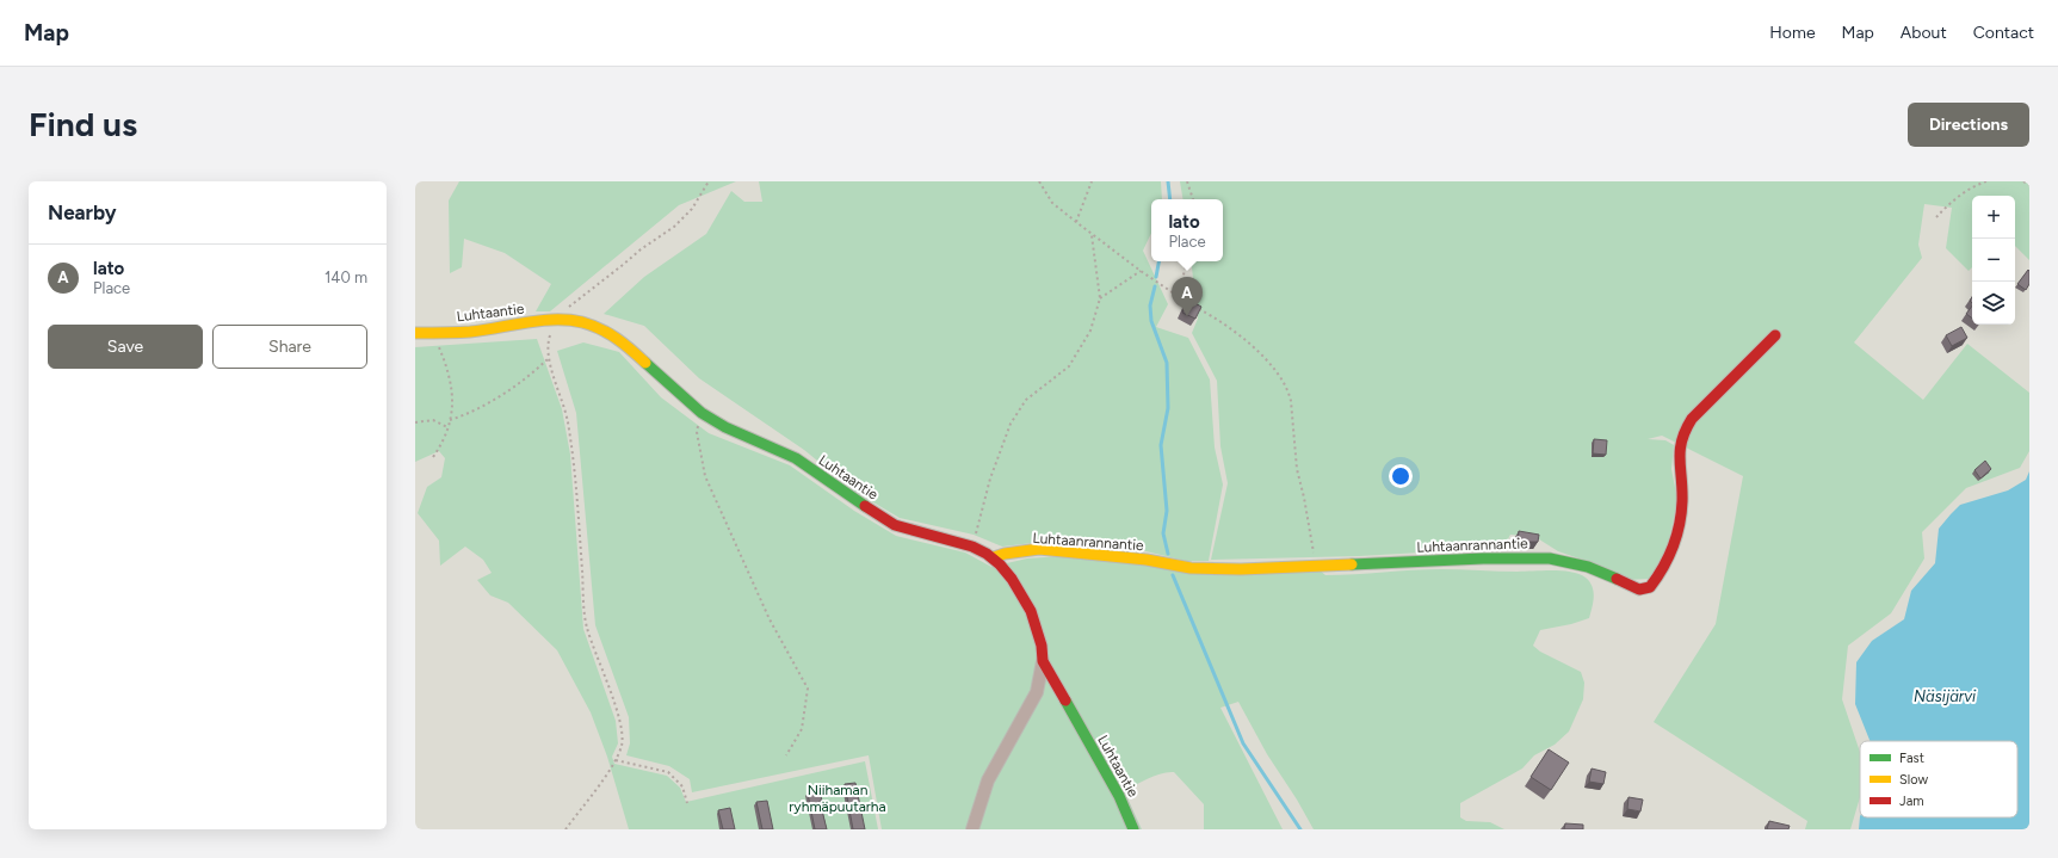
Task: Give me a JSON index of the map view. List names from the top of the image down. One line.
{"streets":{"street":["Luhtaantie","Luhtaanrannantie"]},"crossings":[["Luhtaantie","Luhtaanrannantie"]],"water":["Näsijärvi"],"parks":["Niihaman ryhmäpuutarha"],"legend":["Fast","Slow","Jam"],"page":{"header":"Map","nav":["Home","Map","About","Contact"],"buttons":["Directions",["Save","Share"]],"title":"Find us","heading":"Nearby","map_buttons":["+","−"],"popup":["lato","Place"],"list":[{"mark":"A","name":"lato","note":"Place","value":"140 m"}],"pins":"A"}}
